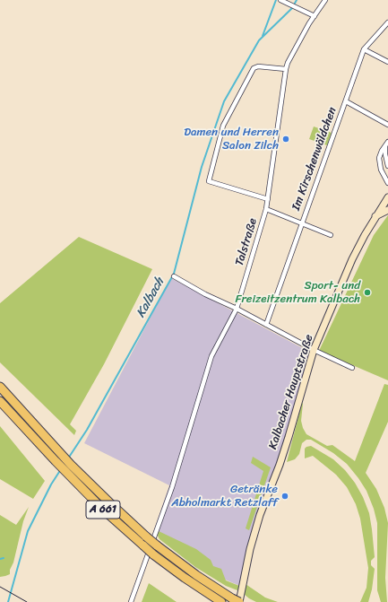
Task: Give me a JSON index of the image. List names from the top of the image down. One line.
{"streets":{"highway":["A 661"],"street":["Im Kirschenwäldchen","Talstraße","Kalbacher Hauptstraße"]},"crossings":[["Im Kirschenwäldchen","Talstraße"],["Kalbacher Hauptstraße","A 661"]],"water":["Kalbach"],"places":["Damen und Herren Salon Zilch","Sport- und Freizeitzentrum Kalbach","Getränke Abholmarkt Retzlaff"]}
